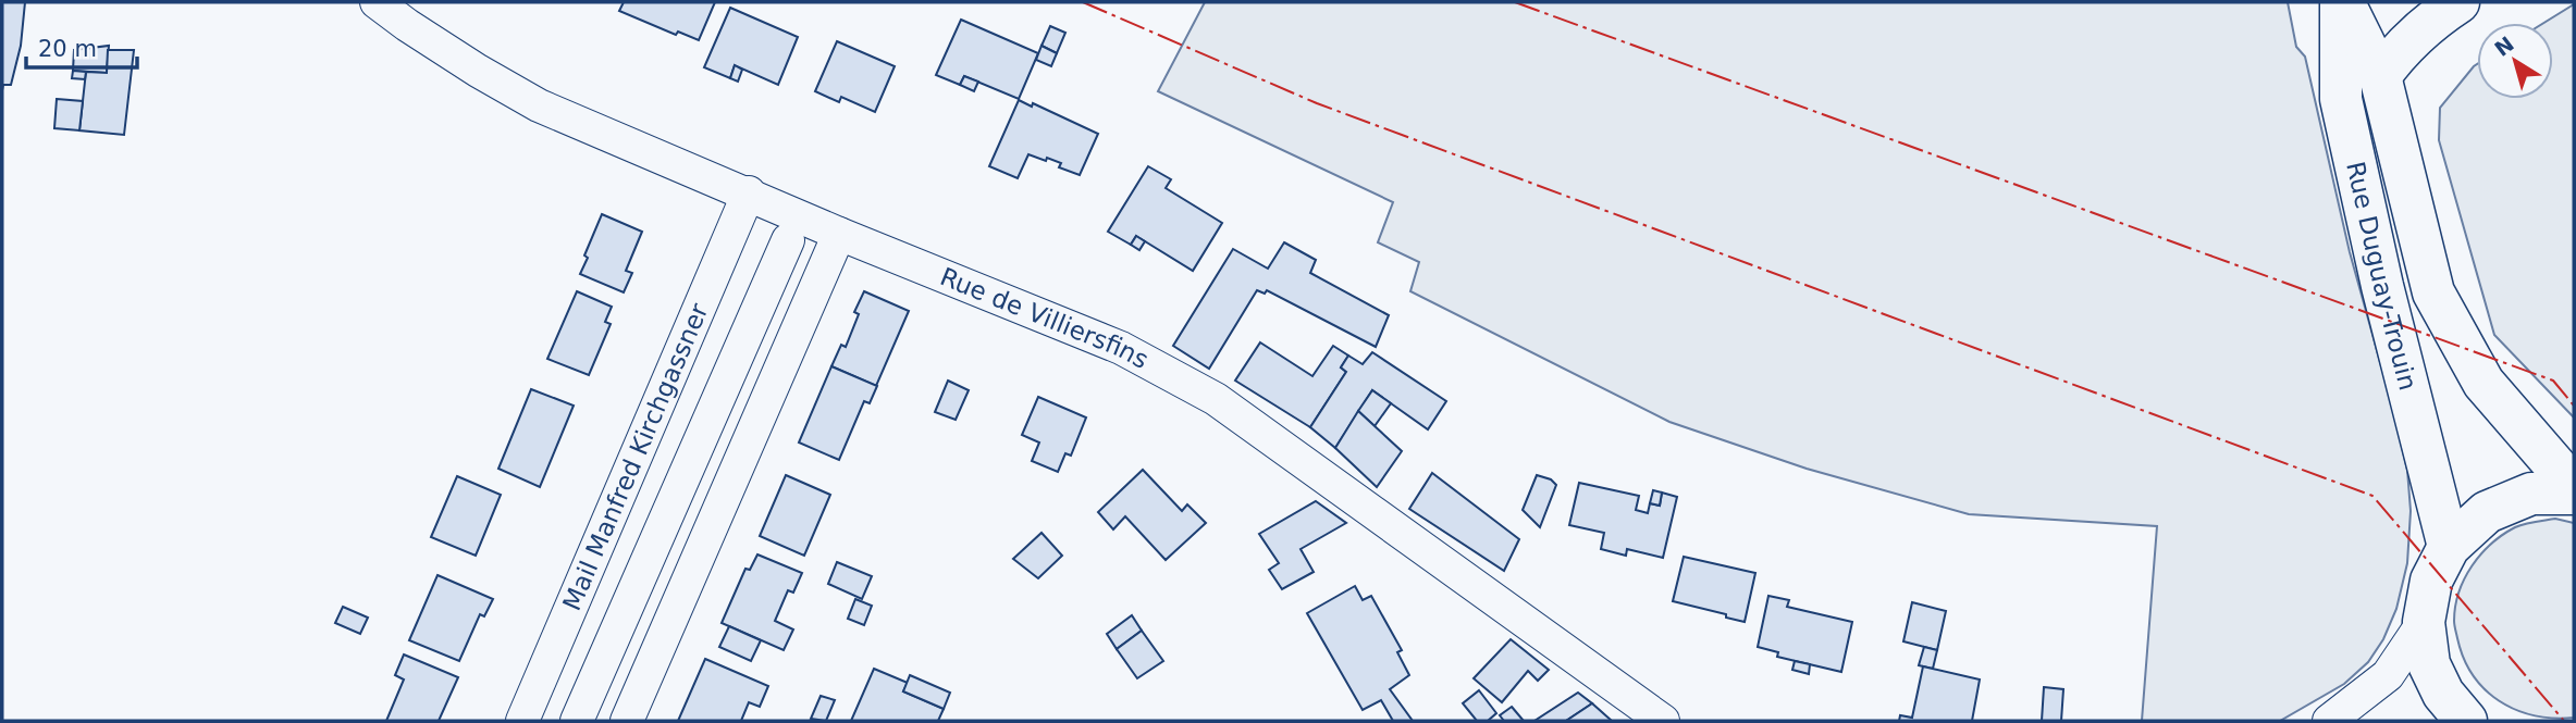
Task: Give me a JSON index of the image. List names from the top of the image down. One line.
{"streets":{"main road":["Rue Duguay-Trouin"],"street":["Rue de Villiersfins","Mail Manfred Kirchgassner"]},"crossings":[["Rue de Villiersfins","Mail Manfred Kirchgassner"]],"scale_bar":"20 m","north":"top left"}
